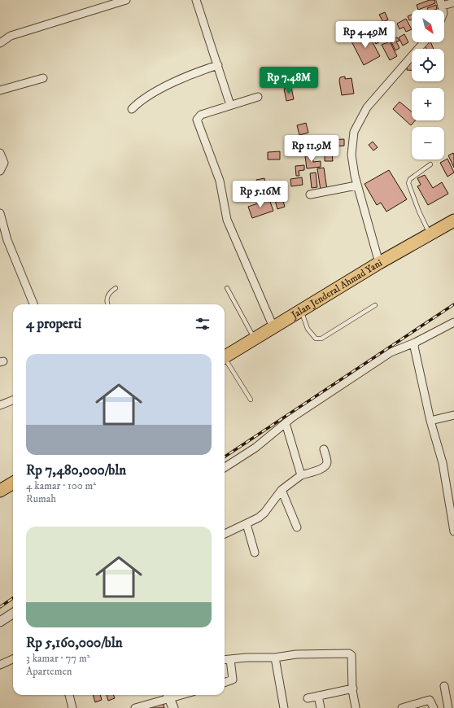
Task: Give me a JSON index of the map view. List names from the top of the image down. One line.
{"streets":{"highway":["Jalan Jenderal Ahmad Yani"]},"north":"bottom right","page":{"map_buttons":["+","−"],"price":["Rp 4.49M","Rp 7.48M","Rp 11.9M","Rp 5.16M"],"heading":"4 properti","list":[{"name":"Rp 7,480,000/bln","note":"4 kamar · 100 m² · Rumah"},{"name":"Rp 5,160,000/bln","note":"3 kamar · 77 m² · Apartemen"}]}}
